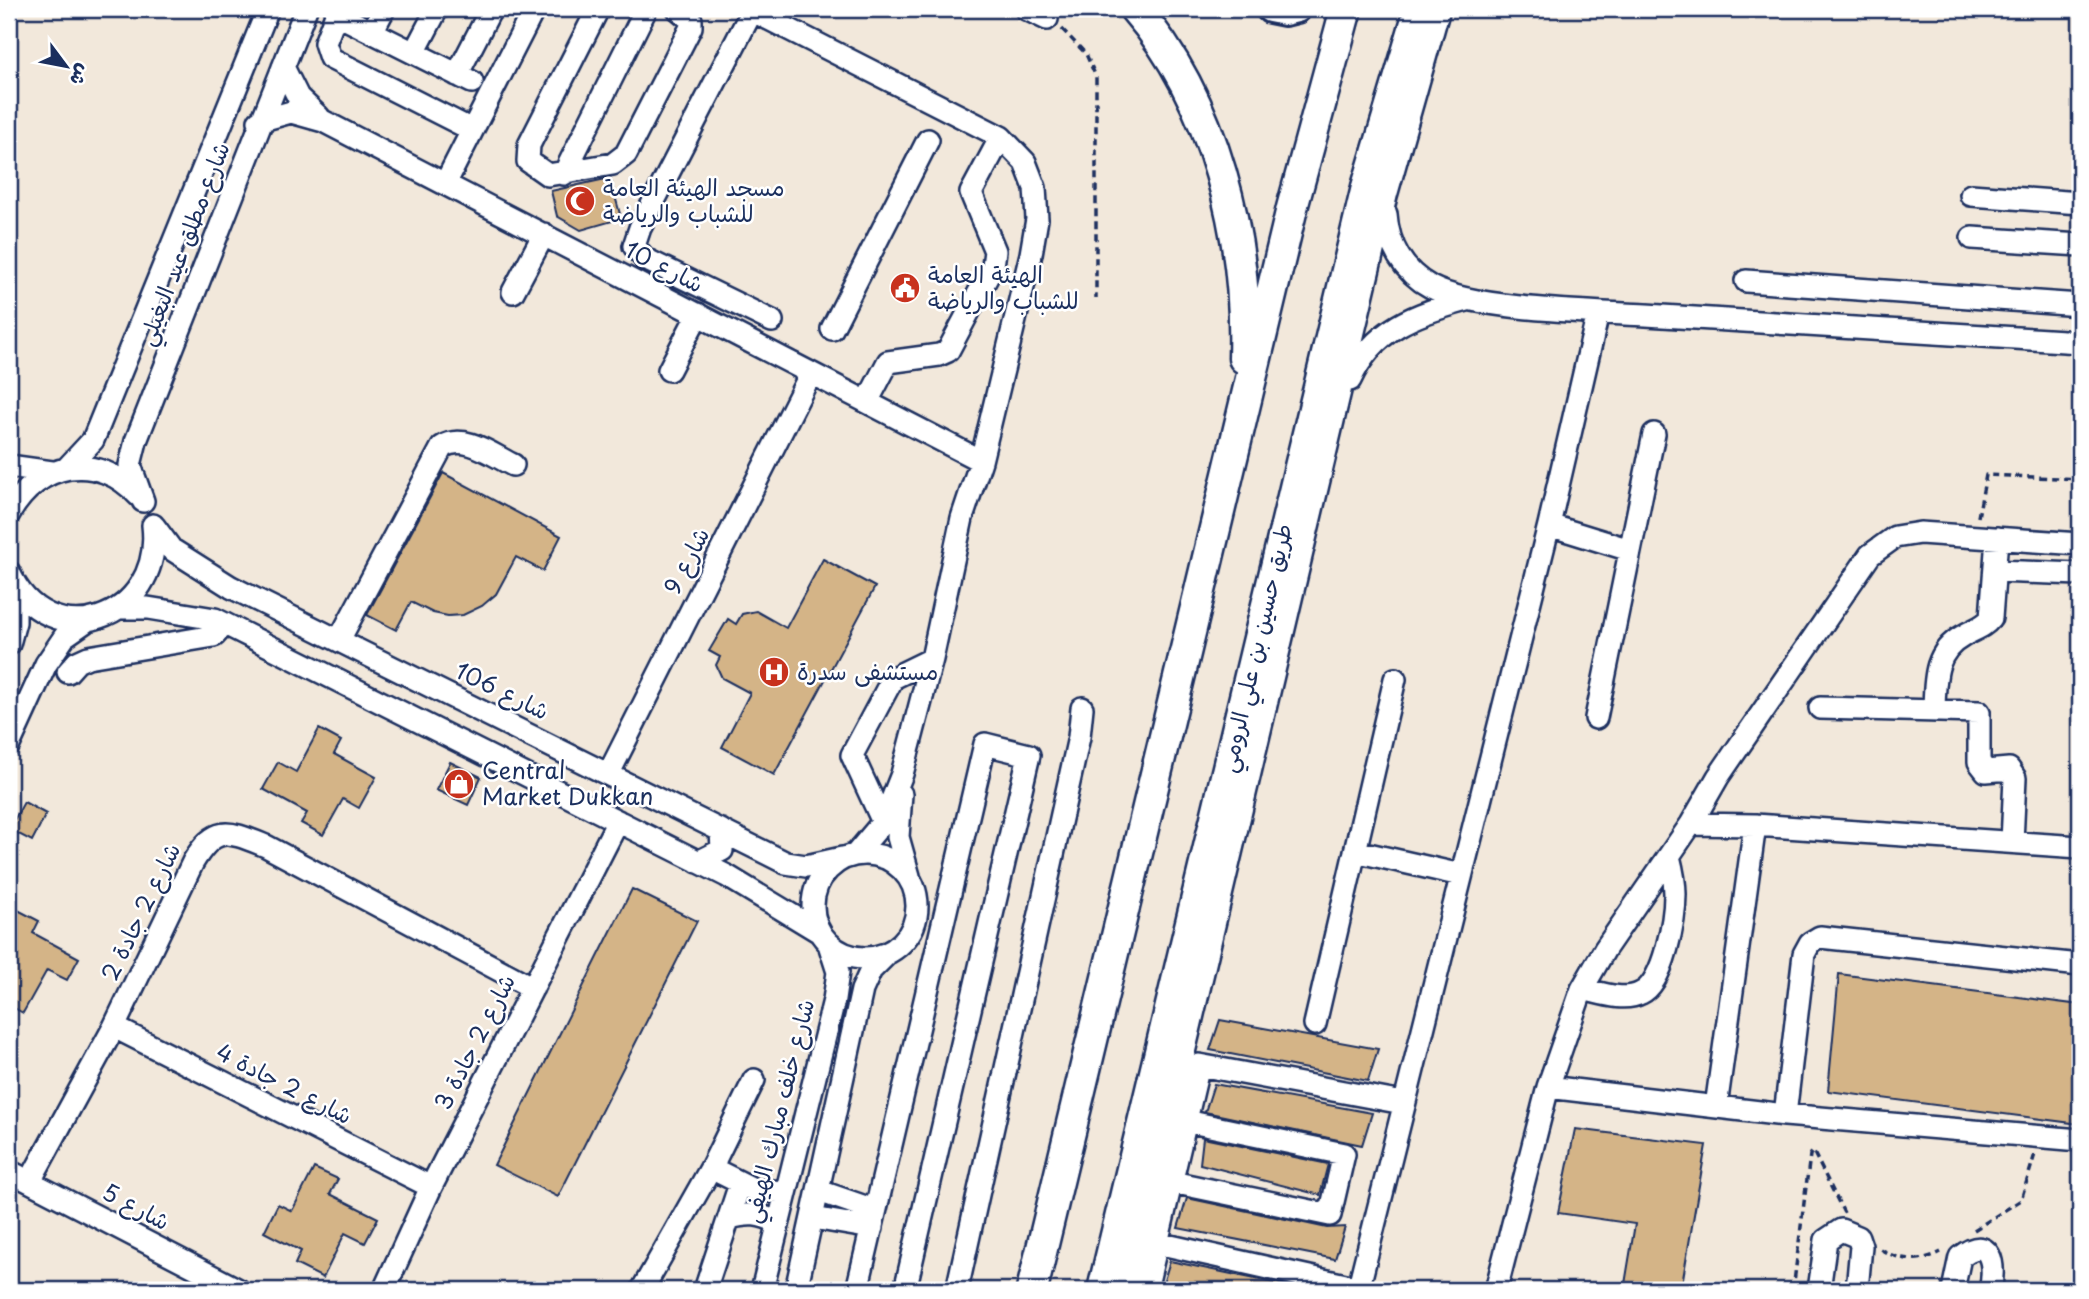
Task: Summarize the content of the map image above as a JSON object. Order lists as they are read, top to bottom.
{
  "streets": {
    "highway": ["طريق حسين بن علي الرومي"],
    "street": [
      "شارع مطلق عيد البغيلي",
      "شارع 10",
      "شارع 9",
      "شارع 106",
      "شارع 2 جادة 2",
      "شارع 2 جادة 3",
      "شارع 2 جادة 4",
      "شارع خلف مبارك الهيفي",
      "شارع 5"
    ]
  },
  "crossings": [
    ["شارع مطلق عيد البغيلي", "شارع 10"],
    ["شارع مطلق عيد البغيلي", "شارع 106"],
    ["شارع 10", "شارع 9"],
    ["شارع 9", "شارع 106"],
    ["شارع 106", "شارع خلف مبارك الهيفي"],
    ["شارع 2 جادة 2", "شارع 2 جادة 3"],
    ["شارع 2 جادة 2", "شارع 2 جادة 4"],
    ["شارع 2 جادة 2", "شارع 5"],
    ["شارع 2 جادة 3", "شارع 2 جادة 4"]
  ],
  "places": {
    "mosque": ["مسجد الهيئة العامة للشباب والرياضة"],
    "public building": ["الهيئة العامة للشباب والرياضة"],
    "hospital": ["مستشفى سدرة"],
    "shop": ["Central Market Dukkan"]
  },
  "north": "bottom right"
}
